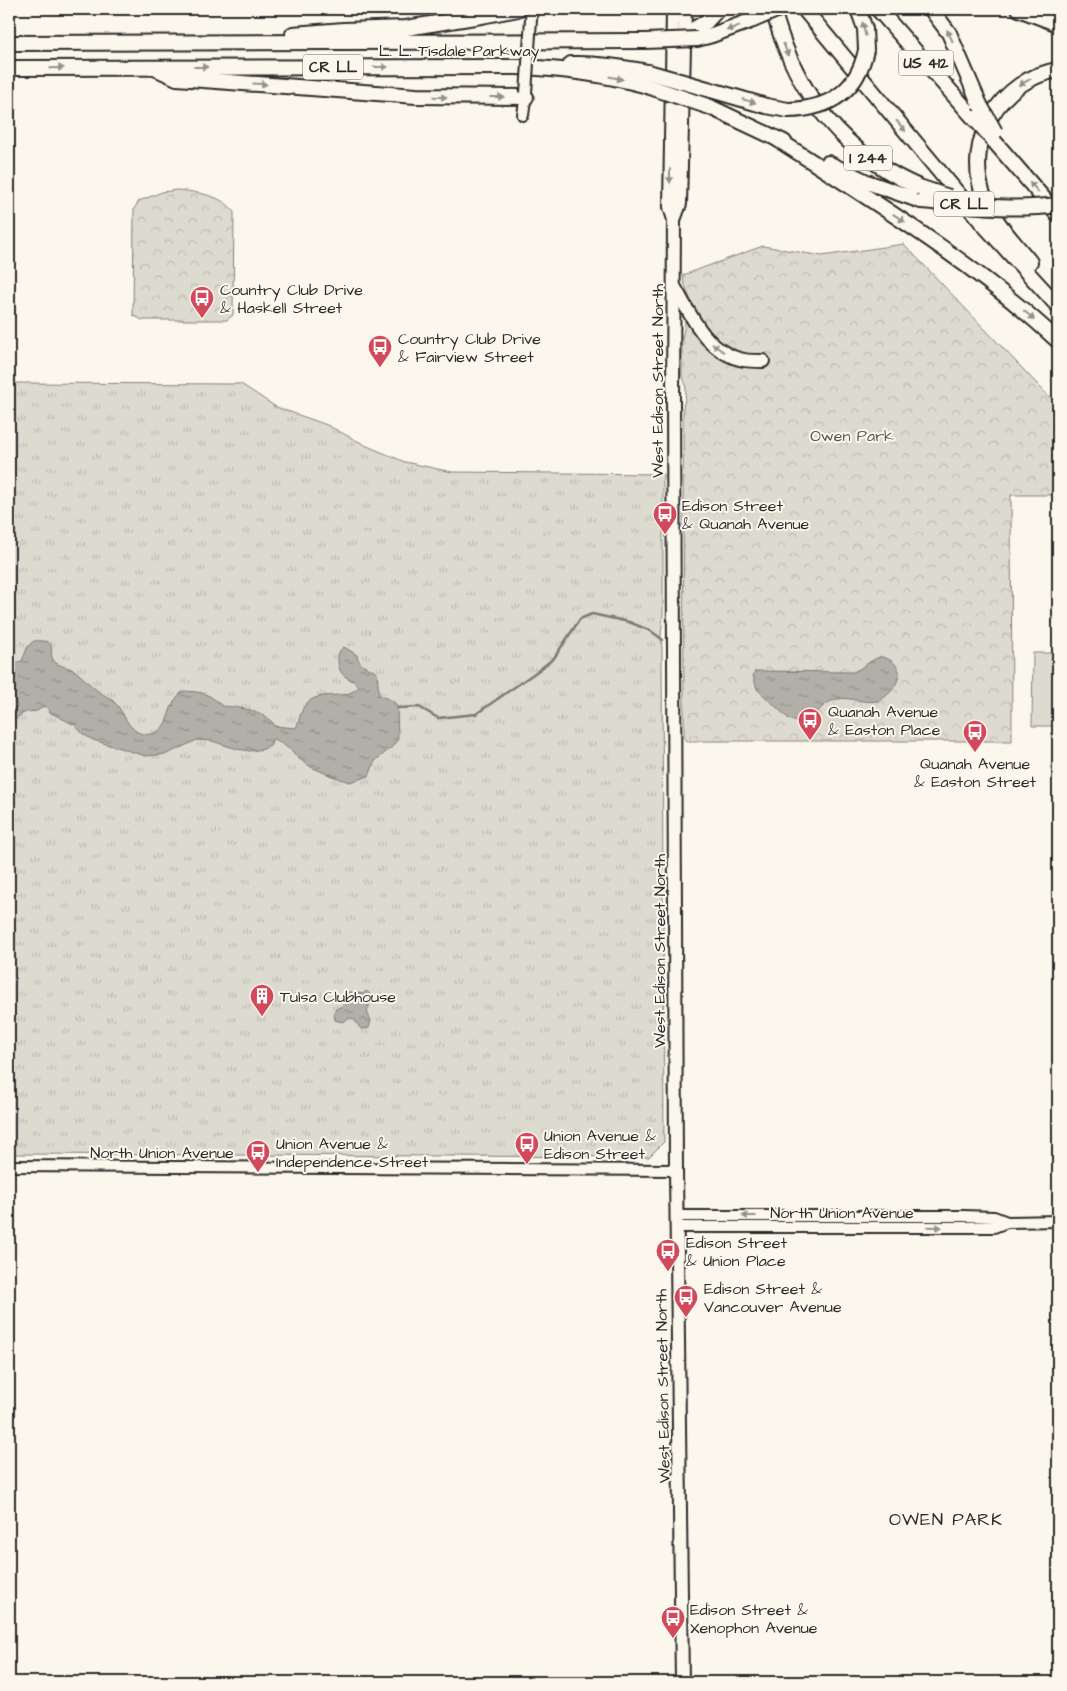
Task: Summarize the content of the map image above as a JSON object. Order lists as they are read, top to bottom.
{
  "streets": {
    "highway": [
      "L. L. Tisdale Parkway",
      "US 412",
      "CR LL",
      "I 244"
    ],
    "main road": ["West Edison Street North"],
    "street": ["North Union Avenue"]
  },
  "crossings": [
    ["L. L. Tisdale Parkway", "CR LL"],
    ["CR LL", "I 244"],
    ["West Edison Street North", "North Union Avenue"]
  ],
  "districts": ["OWEN PARK"],
  "parks": ["Owen Park"],
  "places": {
    "bus stop": [
      "Country Club Drive & Haskell Street",
      "Country Club Drive & Fairview Street",
      "Edison Street & Quanah Avenue",
      "Quanah Avenue & Easton Place",
      "Quanah Avenue & Easton Street",
      "Union Avenue & Edison Street",
      "Union Avenue & Independence Street",
      "Edison Street & Union Place",
      "Edison Street & Vancouver Avenue",
      "Edison Street & Xenophon Avenue"
    ],
    "building": ["Tulsa Clubhouse"]
  }
}
